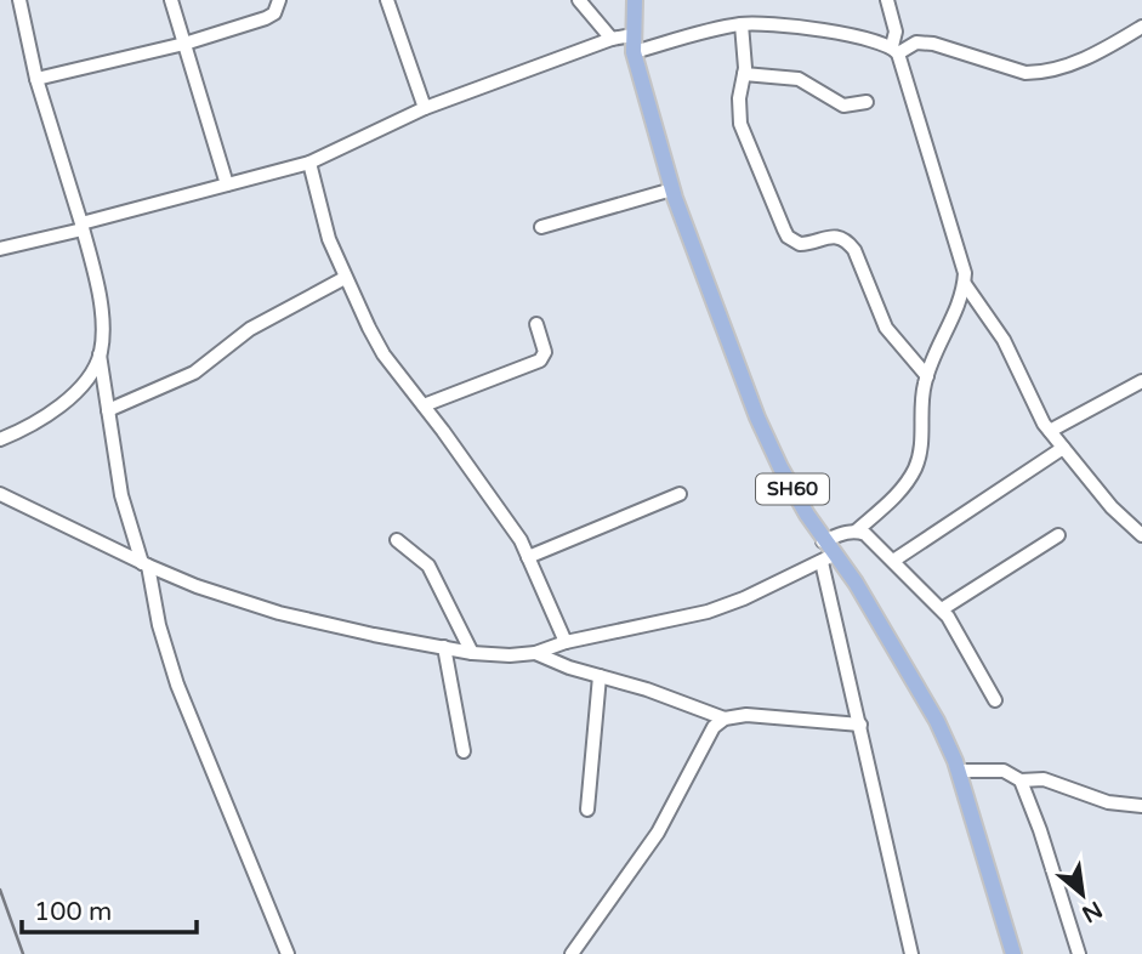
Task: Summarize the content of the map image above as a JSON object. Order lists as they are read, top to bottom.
{
  "streets": {
    "main road": ["SH60"]
  },
  "scale_bar": "100 m",
  "north": "bottom right"
}
